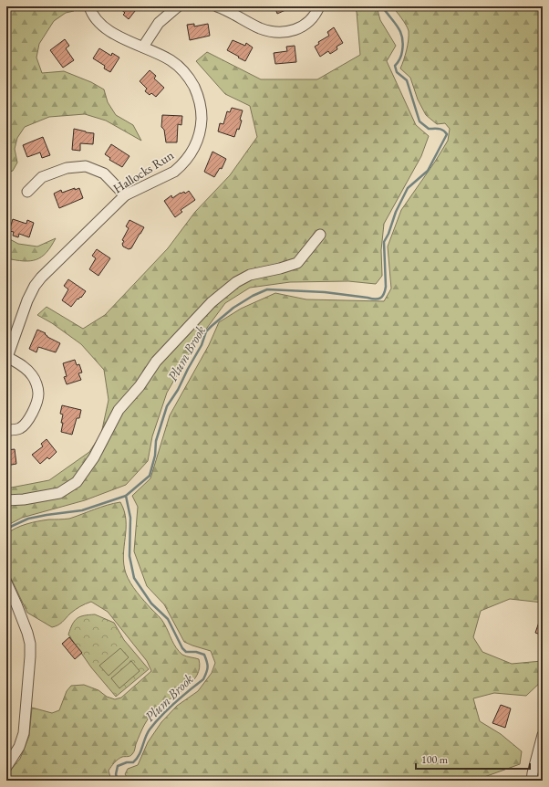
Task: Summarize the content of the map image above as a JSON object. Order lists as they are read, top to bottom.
{
  "streets": {
    "street": ["Hallocks Run"]
  },
  "water": ["Plum Brook"],
  "scale_bar": "100 m"
}
